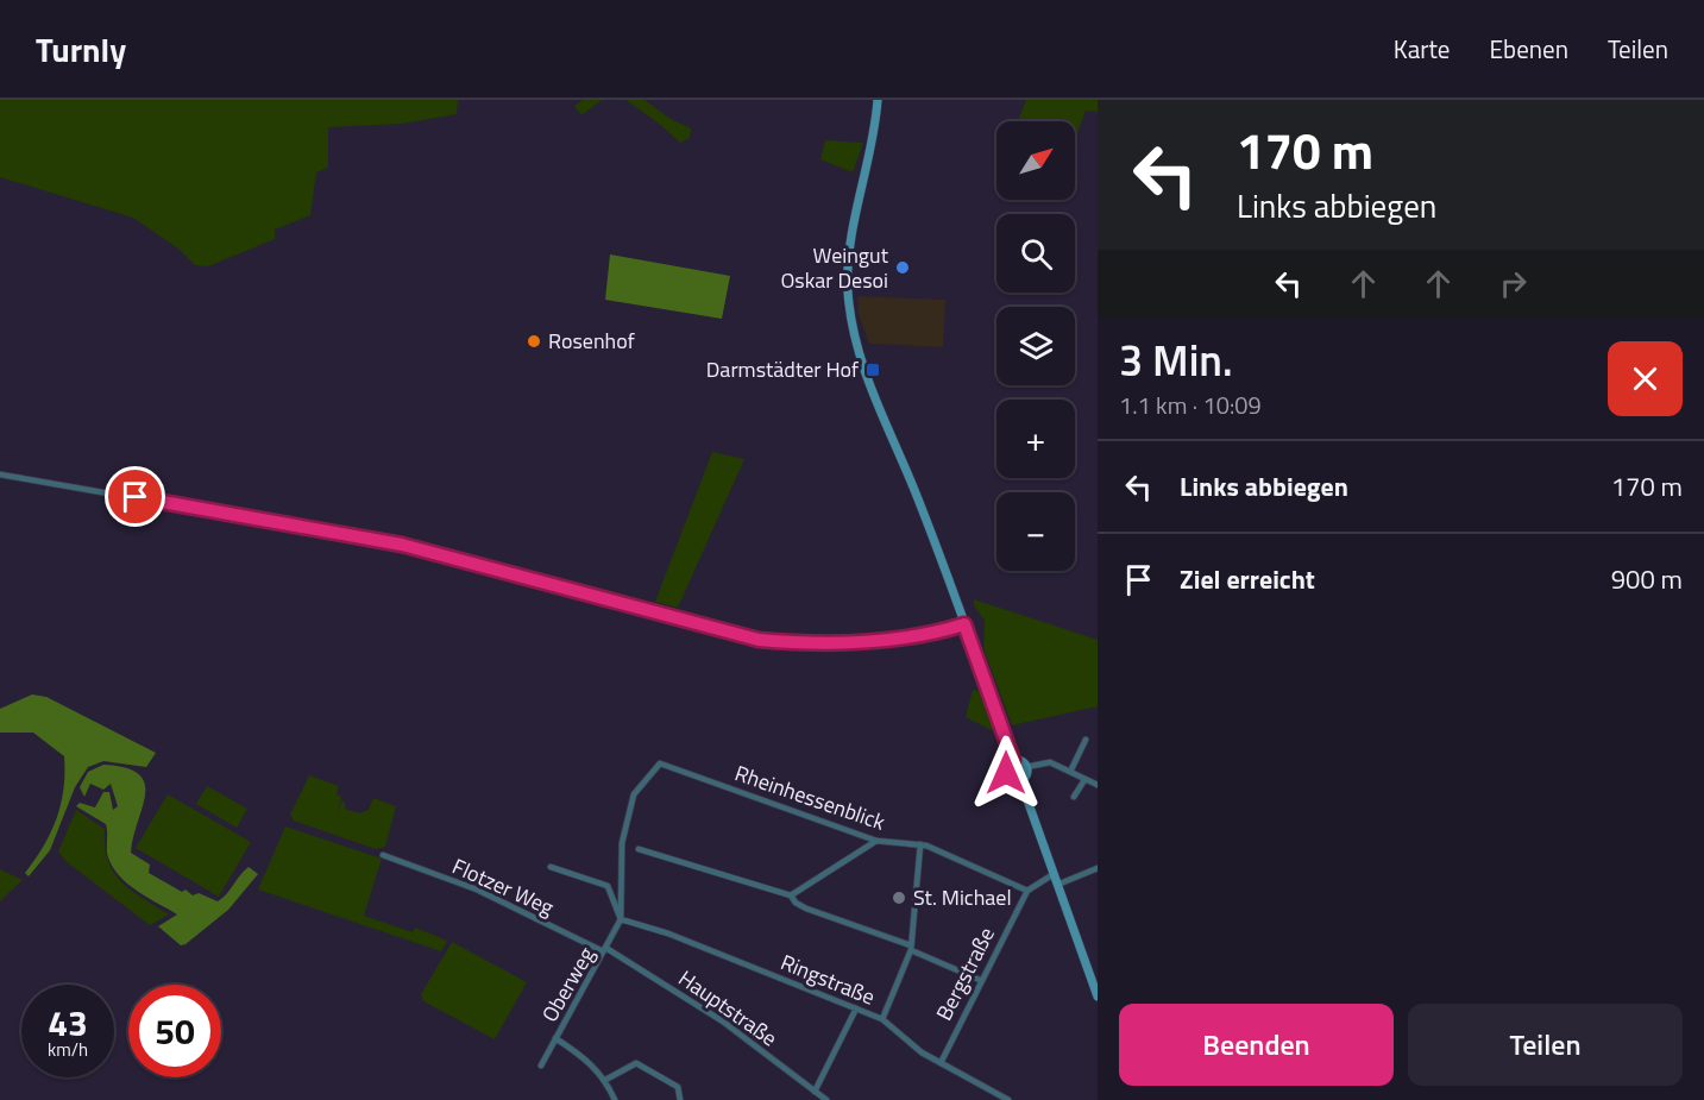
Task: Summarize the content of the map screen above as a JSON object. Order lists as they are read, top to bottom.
{
  "streets": {
    "street": [
      "Rheinhessenblick",
      "Flotzer Weg",
      "Bergstraße",
      "Ringstraße",
      "Oberweg",
      "Hauptstraße"
    ]
  },
  "crossings": [
    ["Rheinhessenblick", "Bergstraße"],
    ["Rheinhessenblick", "Oberweg"],
    ["Flotzer Weg", "Oberweg"],
    ["Flotzer Weg", "Hauptstraße"],
    ["Bergstraße", "Ringstraße"],
    ["Ringstraße", "Oberweg"],
    ["Oberweg", "Hauptstraße"]
  ],
  "places": {
    "other": ["Weingut Oskar Desoi", "Rosenhof", "St. Michael"],
    "transit": ["Darmstädter Hof"]
  },
  "north": "top right",
  "page": {
    "header": "Turnly",
    "nav": ["Karte", "Ebenen", "Teilen"],
    "turn": ["170 m", "Links abbiegen"],
    "map_buttons": ["+", "−"],
    "heading": ["3 Min.", "1.1 km · 10:09"],
    "list": [
      {
        "name": "Links abbiegen",
        "value": "170 m"
      },
      {
        "name": "Ziel erreicht",
        "value": "900 m"
      }
    ],
    "speed": "43 km/h",
    "limit": "50",
    "buttons": ["Beenden", "Teilen"]
  }
}
